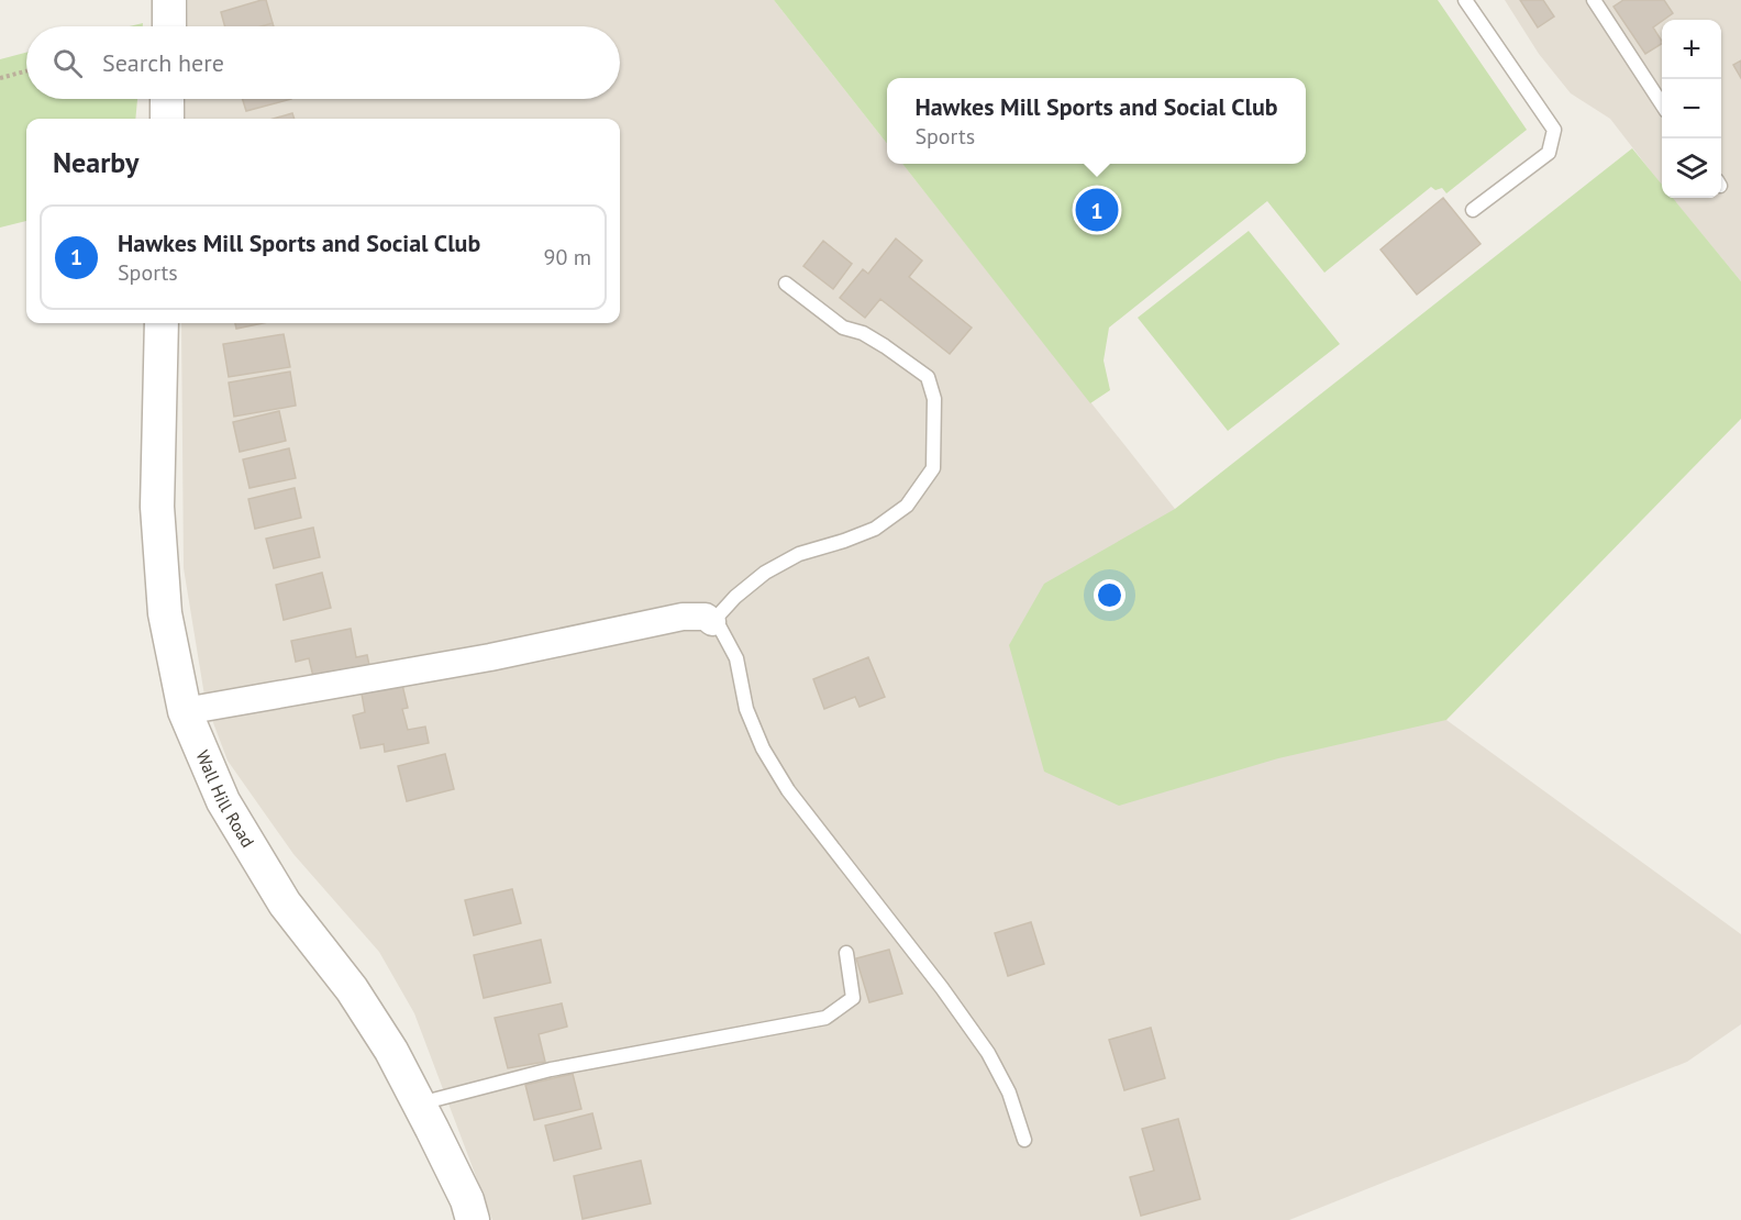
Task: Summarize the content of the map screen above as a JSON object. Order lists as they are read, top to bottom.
{
  "streets": {
    "street": ["Wall Hill Road"]
  },
  "page": {
    "map_buttons": ["+", "−"],
    "search": "Search here",
    "popup": ["Hawkes Mill Sports and Social Club", "Sports"],
    "heading": "Nearby",
    "pins": "1",
    "list": [
      {
        "mark": "1",
        "name": "Hawkes Mill Sports and Social Club",
        "note": "Sports",
        "value": "90 m"
      }
    ]
  }
}
